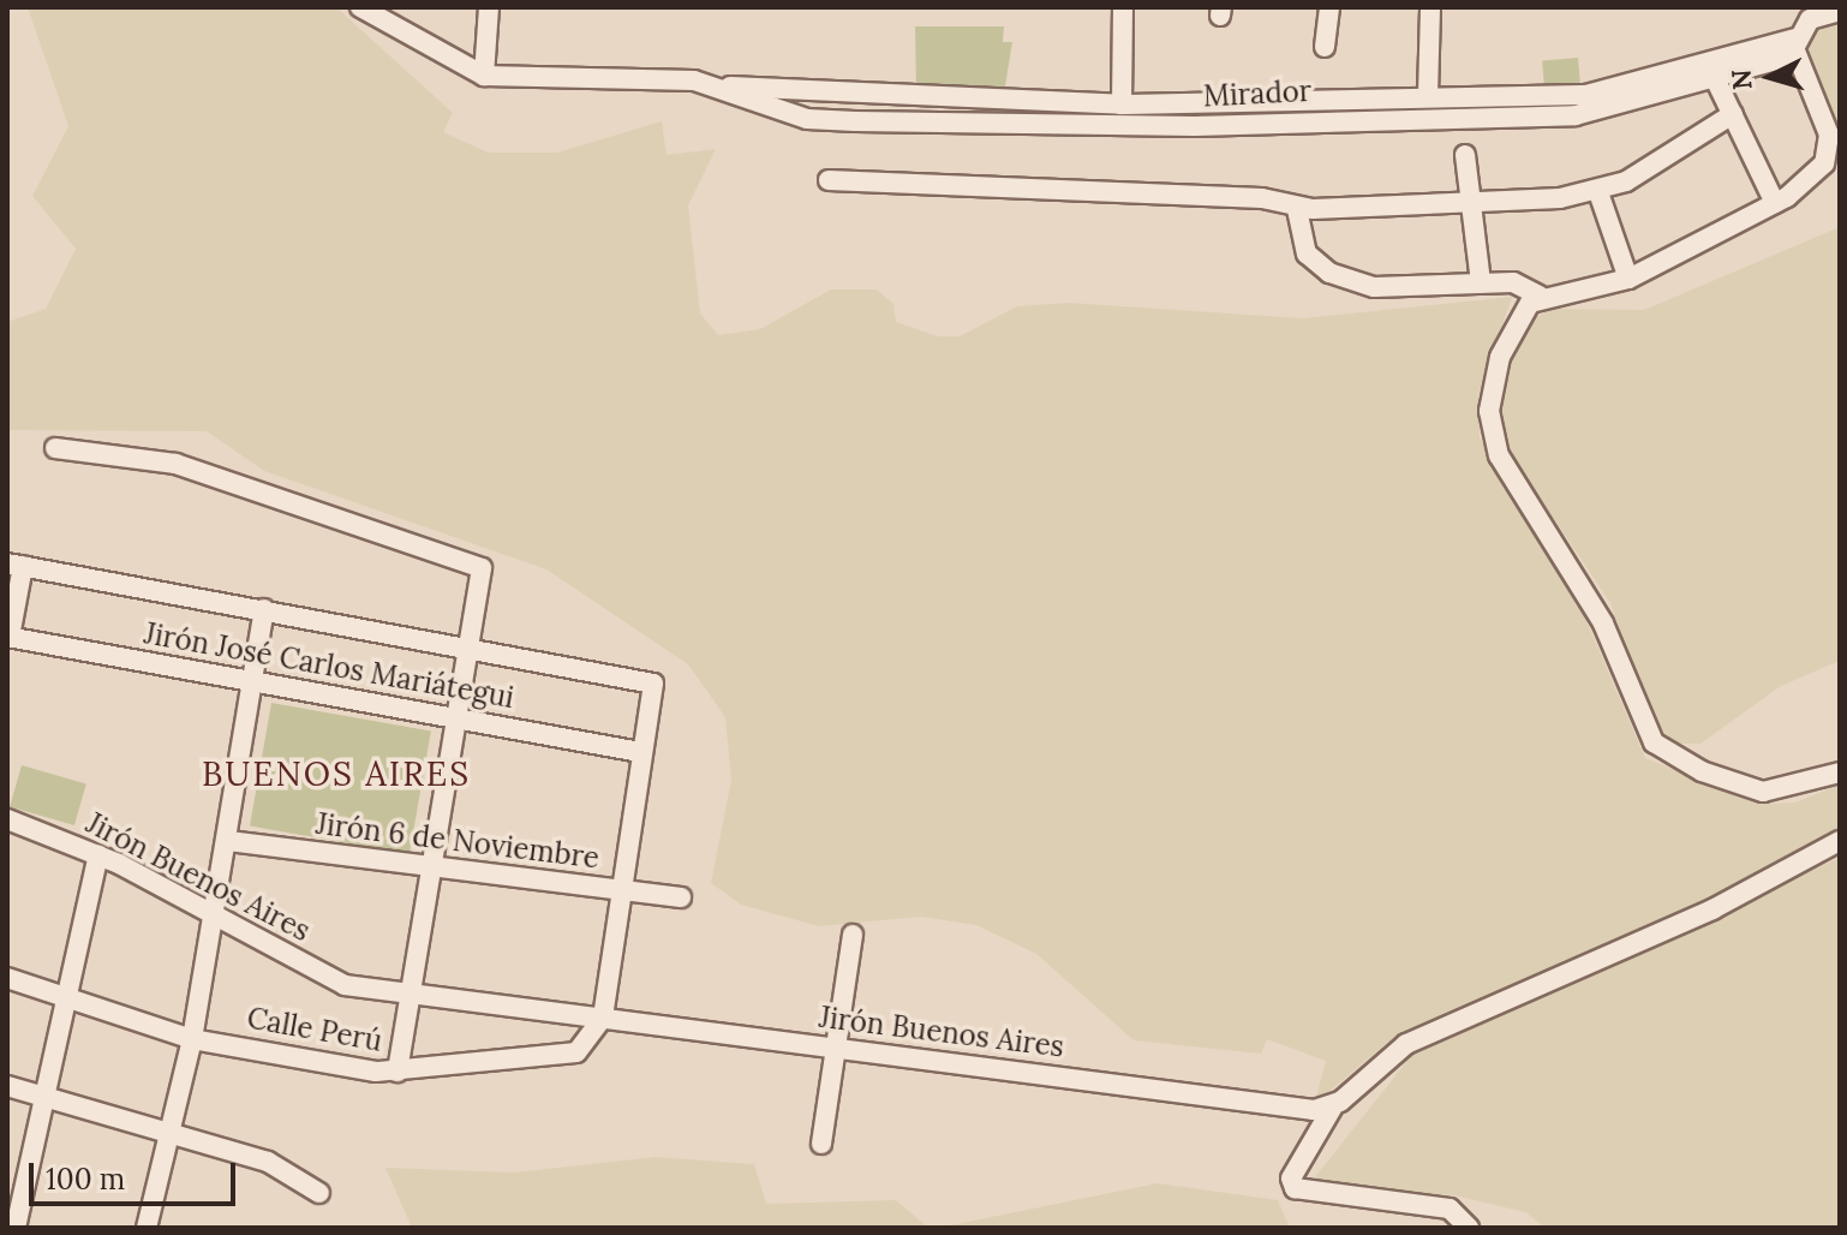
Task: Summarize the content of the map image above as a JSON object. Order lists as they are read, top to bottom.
{
  "streets": {
    "street": [
      "Mirador",
      "Jirón José Carlos Mariátegui",
      "Jirón 6 de Noviembre",
      "Jirón Buenos Aires",
      "Calle Perú"
    ]
  },
  "crossings": [
    ["Jirón Buenos Aires", "Calle Perú"]
  ],
  "districts": ["BUENOS AIRES"],
  "scale_bar": "100 m",
  "north": "left"
}
